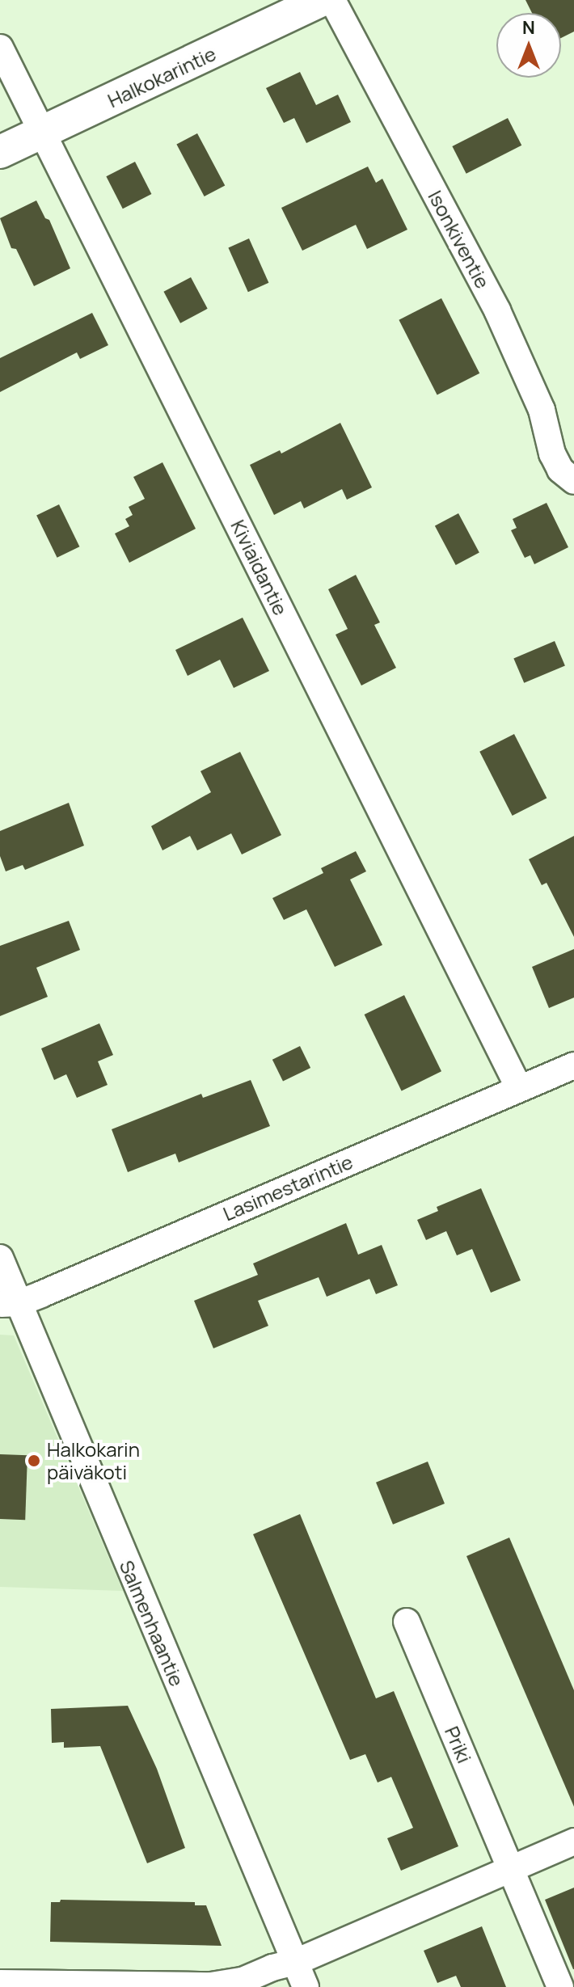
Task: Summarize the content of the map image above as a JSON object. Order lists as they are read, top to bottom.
{
  "streets": {
    "street": [
      "Halkokarintie",
      "Isonkiventie",
      "Kiviaidantie",
      "Lasimestarintie",
      "Salmenhaantie",
      "Priki"
    ]
  },
  "crossings": [
    ["Halkokarintie", "Kiviaidantie"],
    ["Kiviaidantie", "Lasimestarintie"],
    ["Lasimestarintie", "Salmenhaantie"]
  ],
  "places": ["Halkokarin päiväkoti"],
  "north": "top"
}
